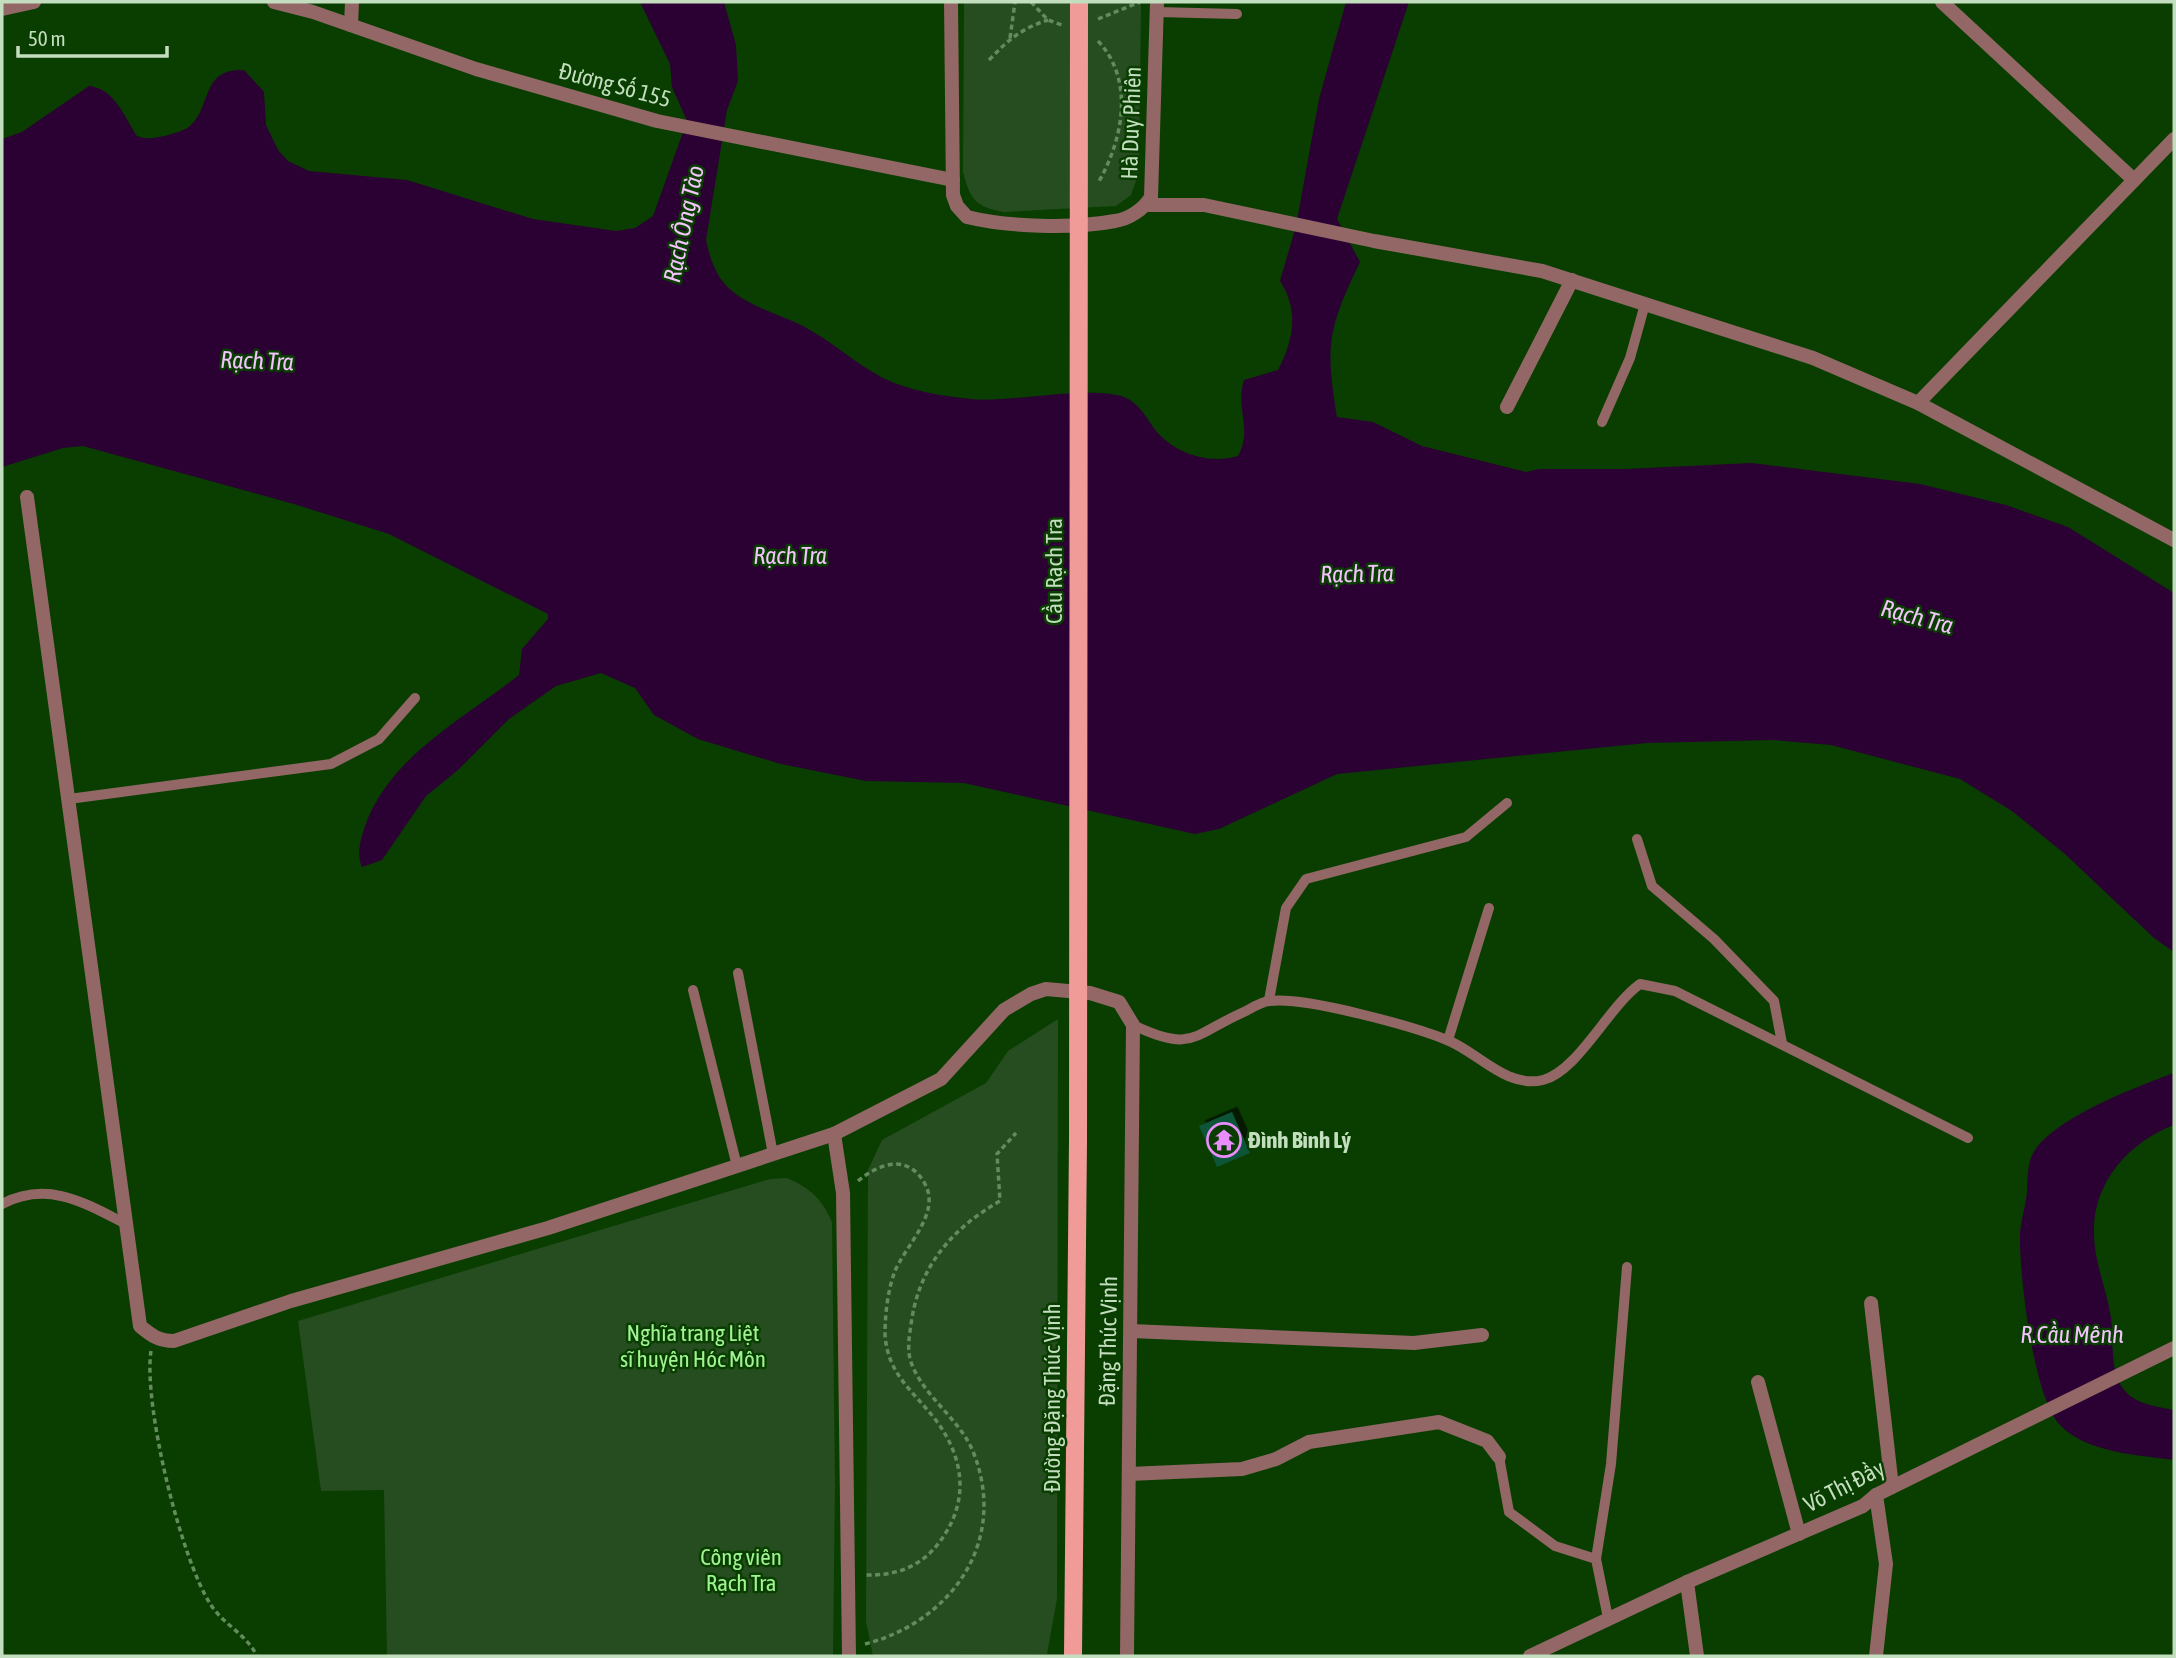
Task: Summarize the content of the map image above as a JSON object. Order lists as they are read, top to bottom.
{
  "streets": {
    "main road": ["Cầu Rạch Tra", "Đường Đặng Thúc Vịnh"],
    "street": [
      "Đương Số 155",
      "Hà Duy Phiên",
      "Đặng Thúc Vịnh",
      "Võ Thị Đầy"
    ]
  },
  "crossings": [
    ["Đương Số 155", "Hà Duy Phiên"],
    ["Cầu Rạch Tra", "Đường Đặng Thúc Vịnh"]
  ],
  "water": ["Rạch Ông Tào", "Rạch Tra", "R.Cầu Mênh"],
  "parks": ["Nghĩa trang Liệt sĩ huyện Hóc Môn", "Công viên Rạch Tra"],
  "places": {
    "temple": ["Đình Bình Lý"]
  },
  "scale_bar": "50 m"
}
